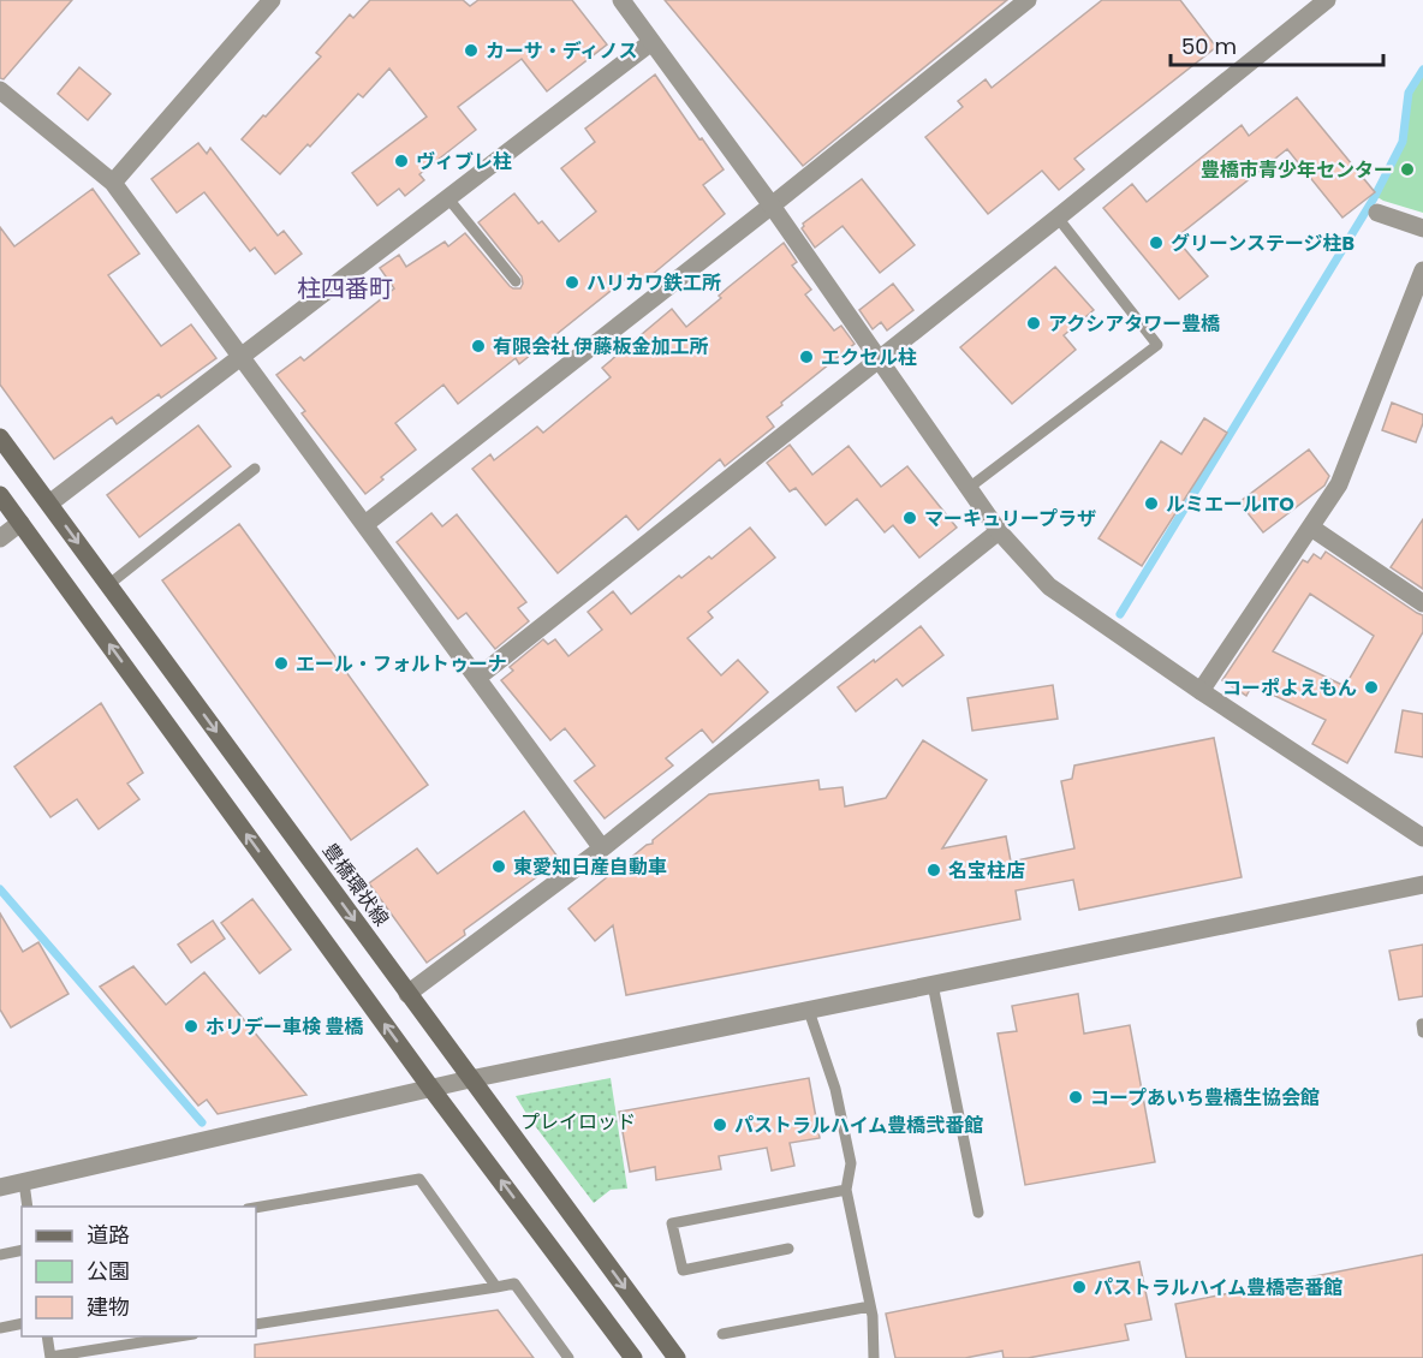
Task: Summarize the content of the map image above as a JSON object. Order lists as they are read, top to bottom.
{
  "streets": {
    "main road": ["豊橋環状線"]
  },
  "districts": ["柱四番町"],
  "parks": ["プレイロッド"],
  "places": [
    "カーサ・ディノス",
    "ヴィブレ柱",
    "豊橋市青少年センター",
    "グリーンステージ柱B",
    "ハリカワ鉄工所",
    "アクシアタワー豊橋",
    "有限会社 伊藤板金加工所",
    "エクセル柱",
    "ルミエールITO",
    "マーキュリープラザ",
    "エール・フォルトゥーナ",
    "コーポよえもん",
    "東愛知日産自動車",
    "名宝柱店",
    "ホリデー車検 豊橋",
    "コープあいち豊橋生協会館",
    "パストラルハイム豊橋弐番館",
    "パストラルハイム豊橋壱番館"
  ],
  "legend": ["道路", "公園", "建物"],
  "scale_bar": "50 m"
}
